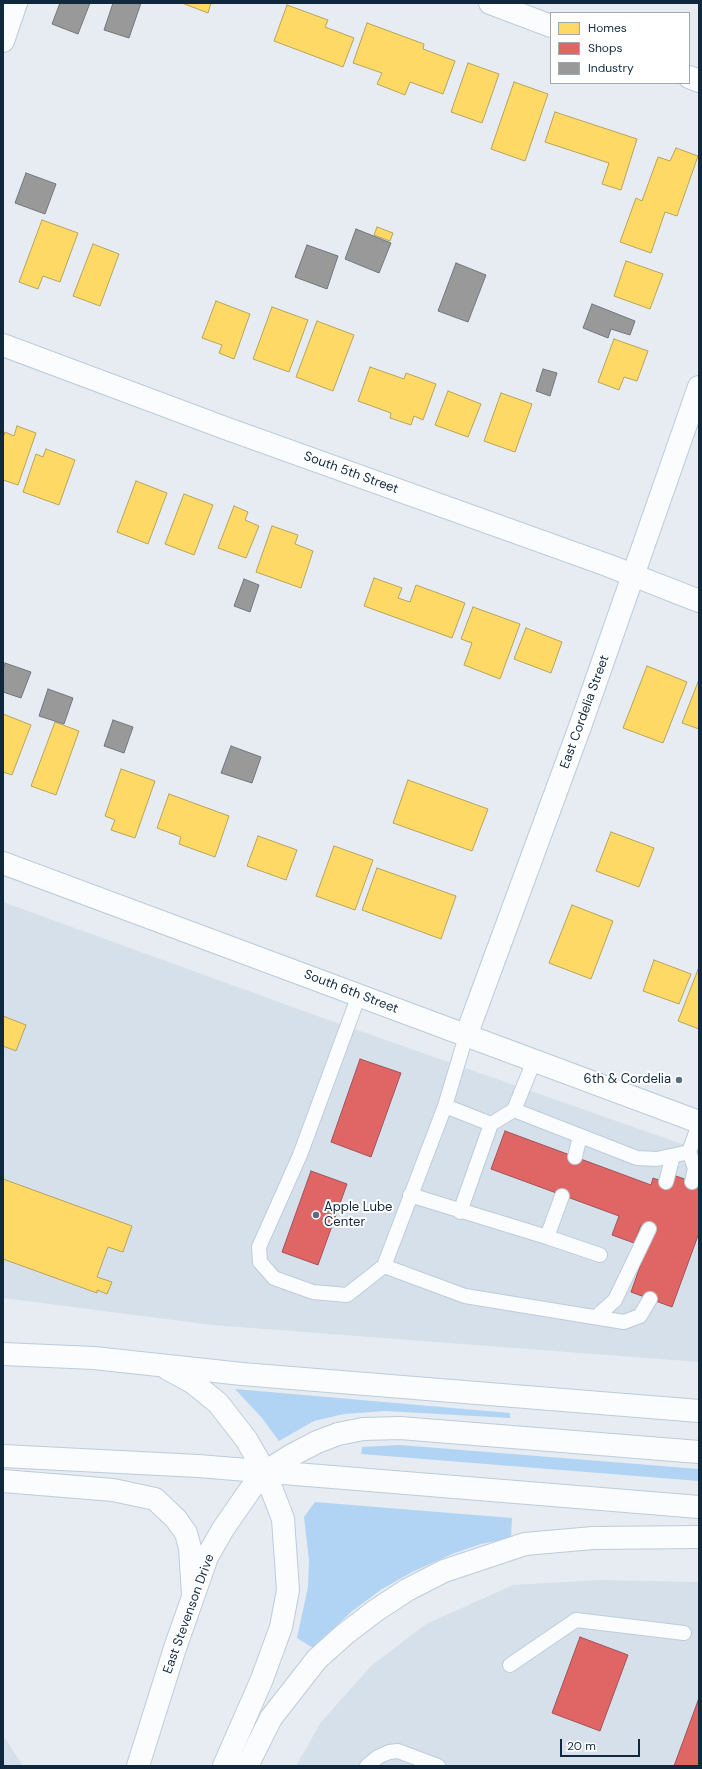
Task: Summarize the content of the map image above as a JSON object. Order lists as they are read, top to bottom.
{
  "streets": {
    "main road": [
      "South 5th Street",
      "East Cordelia Street",
      "South 6th Street",
      "East Stevenson Drive"
    ]
  },
  "crossings": [
    ["South 5th Street", "East Cordelia Street"],
    ["East Cordelia Street", "South 6th Street"]
  ],
  "places": ["6th & Cordelia", "Apple Lube Center"],
  "legend": ["Homes", "Shops", "Industry"],
  "scale_bar": "20 m"
}
